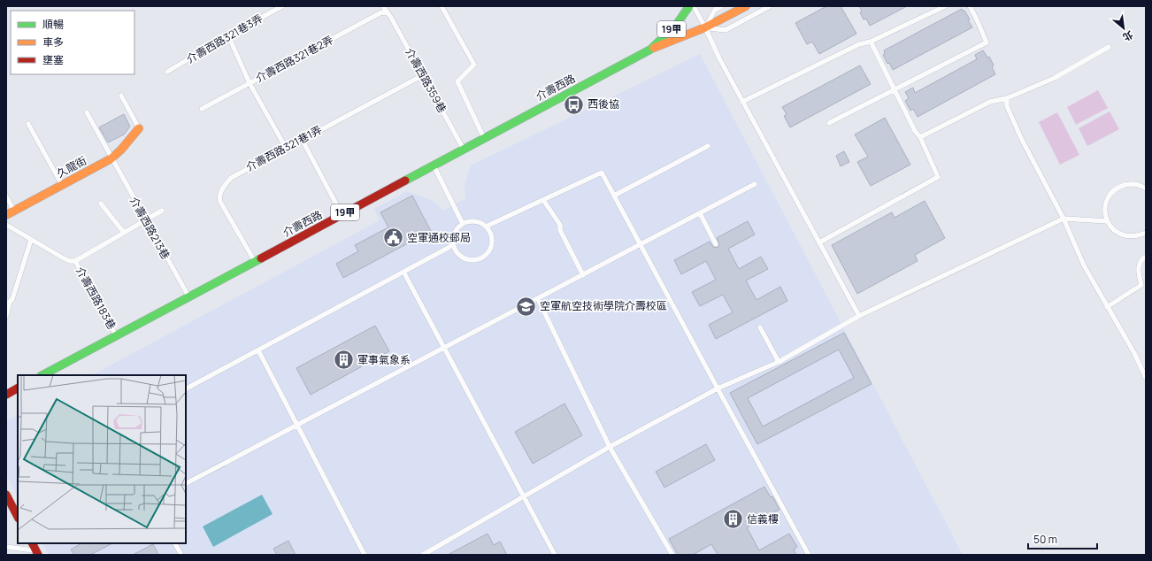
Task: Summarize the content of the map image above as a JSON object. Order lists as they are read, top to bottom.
{
  "streets": {
    "main road": ["19甲", "介壽西路", "久龍街"],
    "lane": [
      "介壽西路321巷3弄",
      "介壽西路321巷2弄",
      "介壽西路359巷",
      "介壽西路321巷1弄",
      "介壽西路213巷",
      "介壽西路183巷"
    ]
  },
  "crossings": [
    ["介壽西路321巷2弄", "介壽西路359巷"],
    ["介壽西路359巷", "介壽西路"],
    ["介壽西路359巷", "介壽西路321巷1弄"],
    ["介壽西路", "介壽西路321巷1弄"],
    ["介壽西路", "介壽西路213巷"],
    ["介壽西路", "介壽西路183巷"],
    ["久龍街", "介壽西路213巷"]
  ],
  "places": {
    "bus stop": ["西後協"],
    "public building": ["空軍通校郵局"],
    "school or university": ["空軍航空技術學院介壽校區"],
    "building": ["軍事氣象系", "信義樓"]
  },
  "legend": ["順暢", "車多", "壅塞"],
  "scale_bar": "50 m",
  "north": "bottom right"
}
